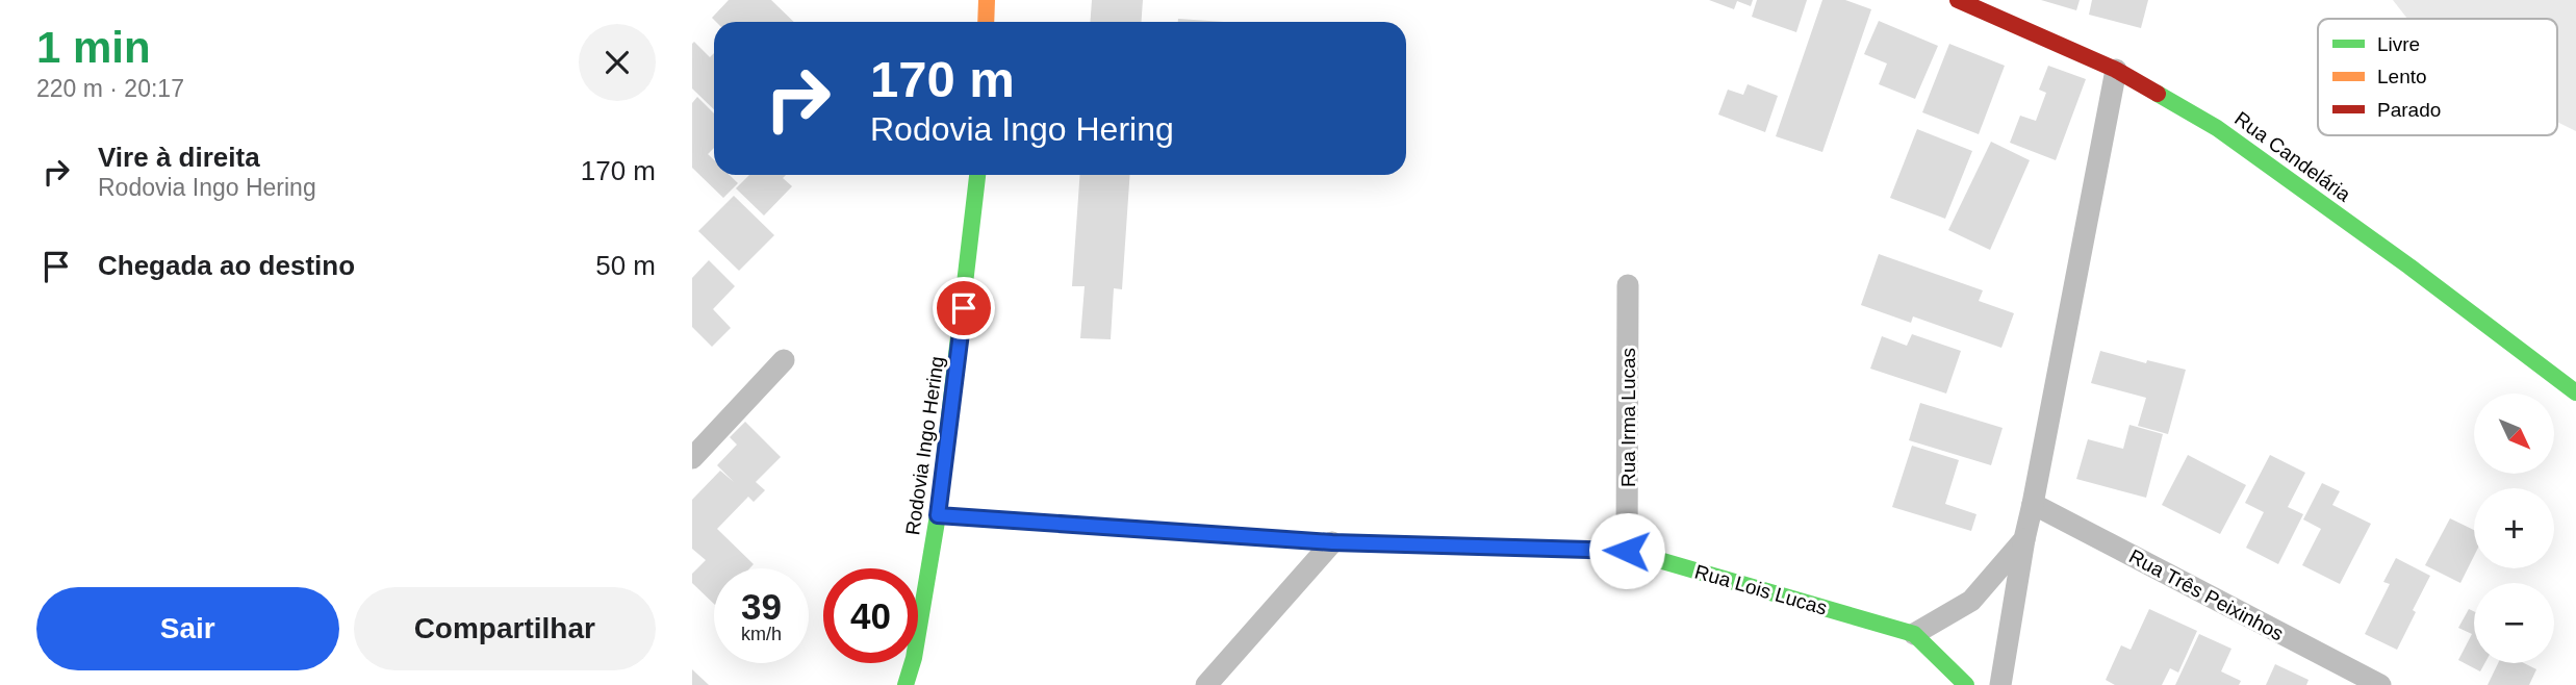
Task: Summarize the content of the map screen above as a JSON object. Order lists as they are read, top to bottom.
{
  "streets": {
    "main road": ["Rua Candelária", "Rodovia Ingo Hering", "Rua Lois Lucas"],
    "street": ["Rua Irma Lucas", "Rua Três Peixinhos"]
  },
  "crossings": [
    ["Rua Irma Lucas", "Rua Lois Lucas"],
    ["Rodovia Ingo Hering", "Rua Lois Lucas"]
  ],
  "legend": ["Livre", "Lento", "Parado"],
  "north": "bottom right",
  "page": {
    "heading": ["1 min", "220 m · 20:17"],
    "turn": ["170 m", "Rodovia Ingo Hering"],
    "list": [
      {
        "name": "Vire à direita",
        "note": "Rodovia Ingo Hering",
        "value": "170 m"
      },
      {
        "name": "Chegada ao destino",
        "value": "50 m"
      }
    ],
    "map_buttons": ["+", "−"],
    "speed": "39 km/h",
    "limit": "40",
    "buttons": ["Sair", "Compartilhar"]
  }
}
